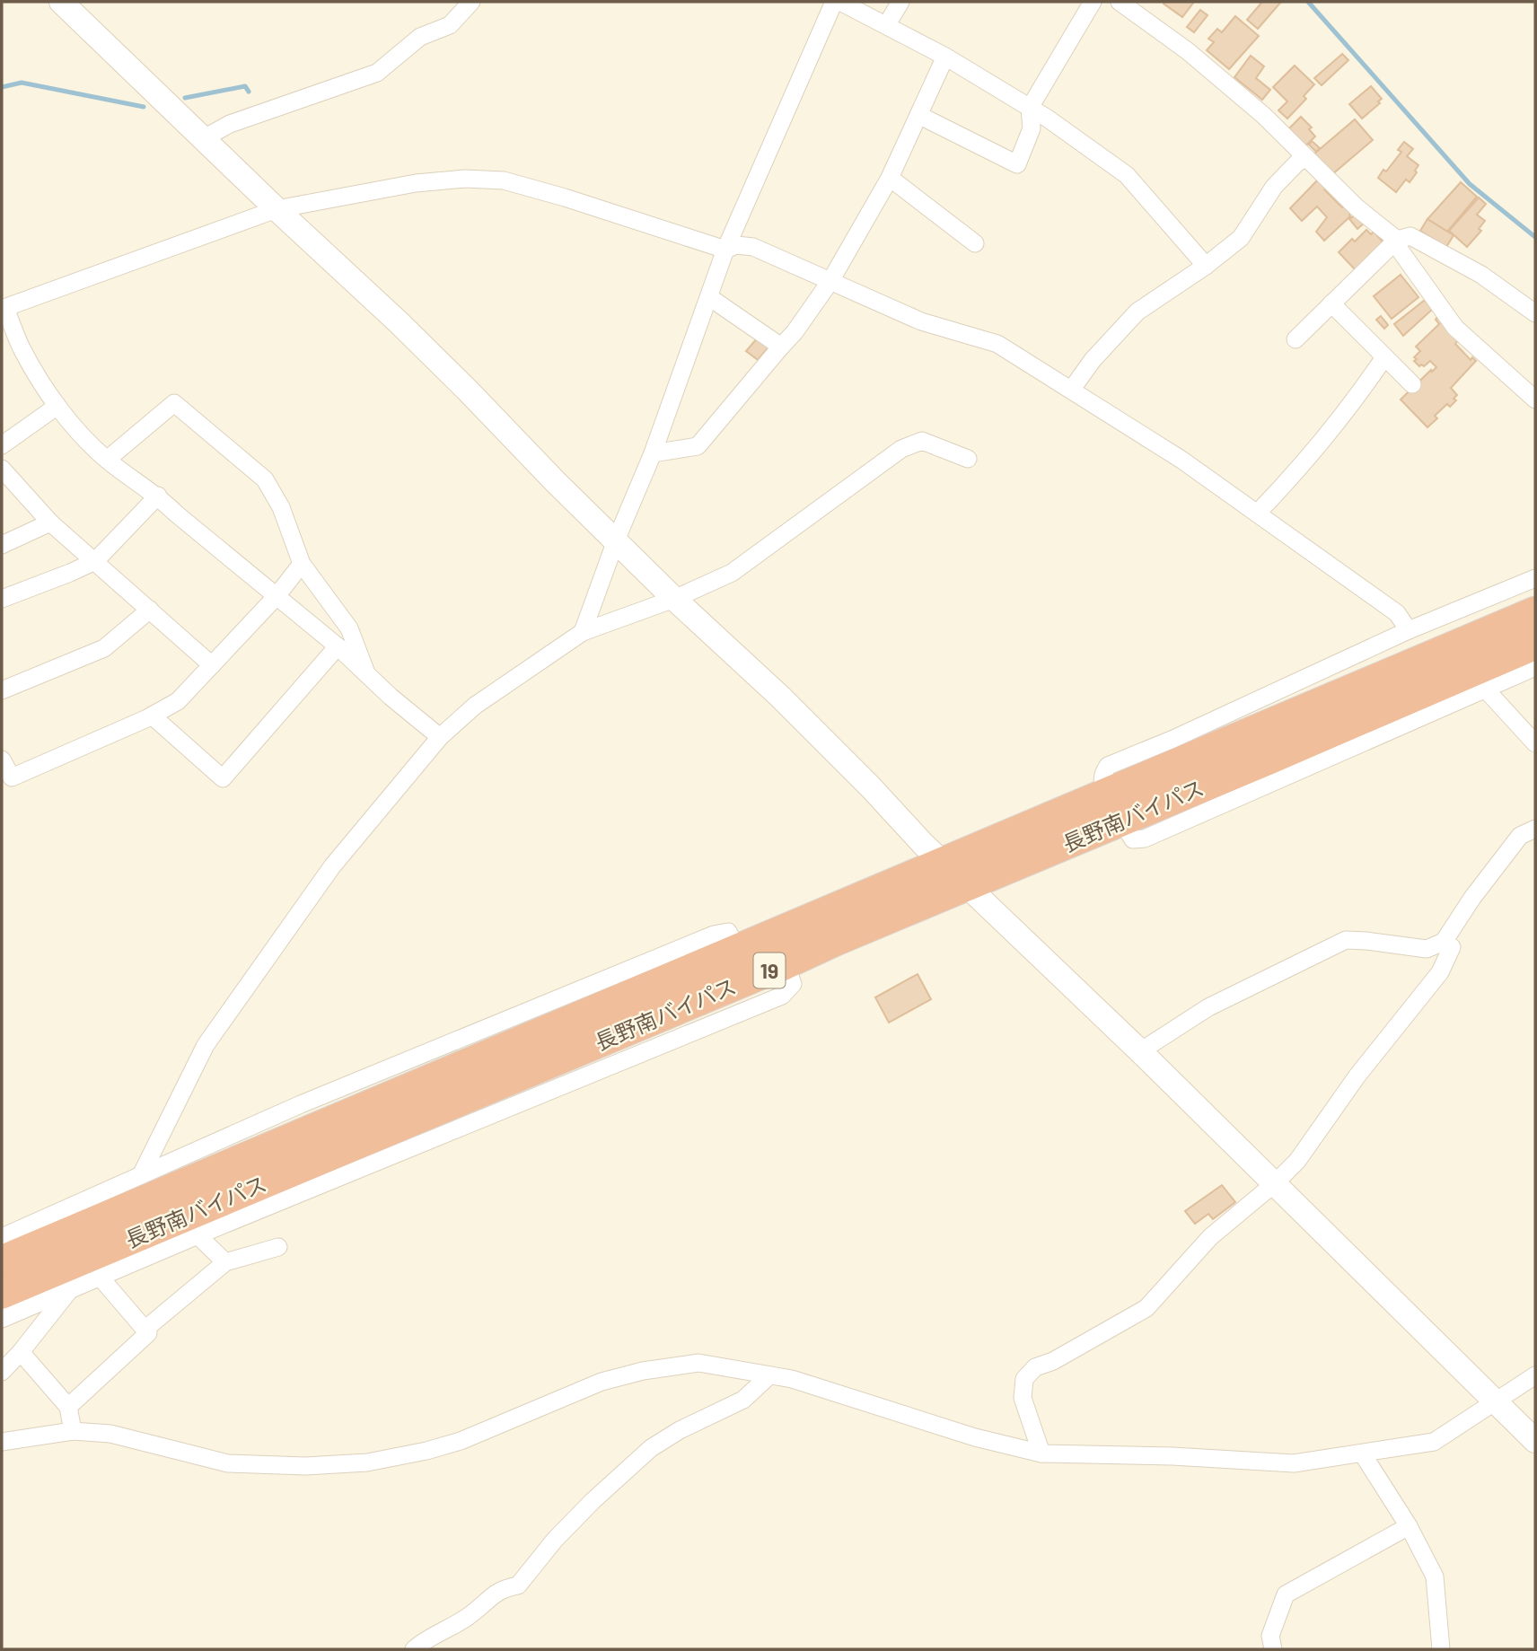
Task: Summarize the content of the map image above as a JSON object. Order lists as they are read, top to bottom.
{
  "streets": {
    "highway": ["長野南バイパス", "19"]
  }
}
